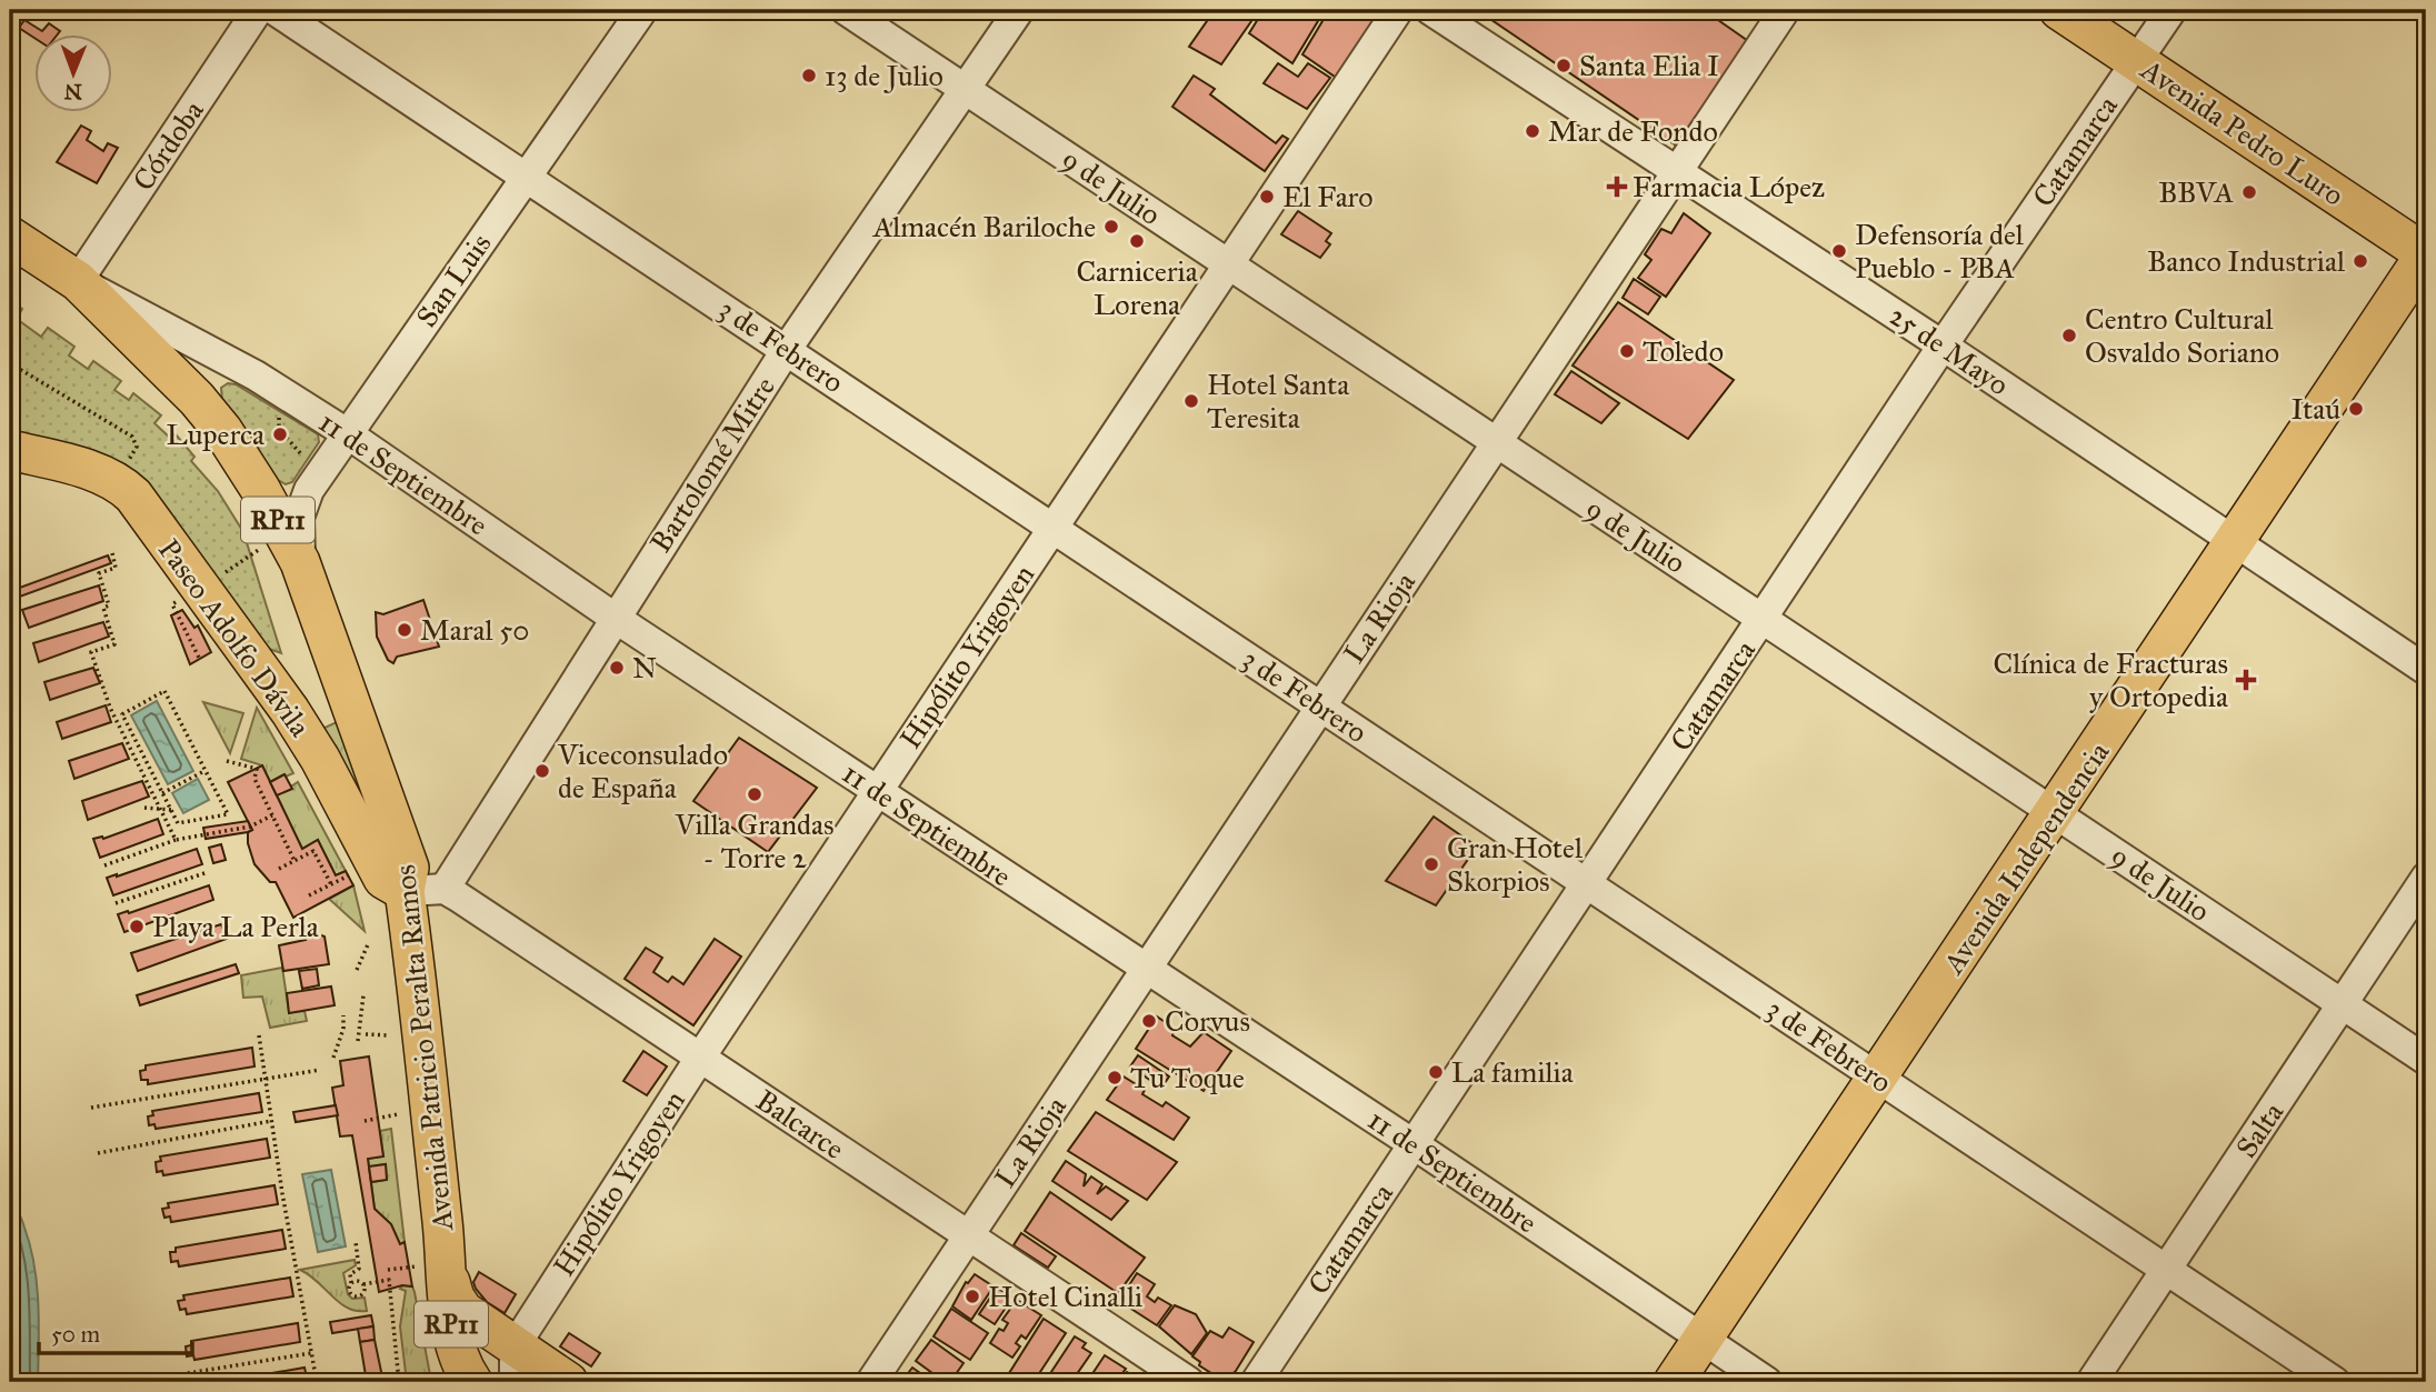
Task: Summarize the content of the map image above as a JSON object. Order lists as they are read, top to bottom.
{
  "streets": {
    "main road": [
      "Avenida Pedro Luro",
      "RP11",
      "Paseo Adolfo Dávila",
      "Avenida Independencia",
      "Avenida Patricio Peralta Ramos"
    ],
    "street": [
      "Córdoba",
      "Catamarca",
      "9 de Julio",
      "San Luis",
      "3 de Febrero",
      "25 de Mayo",
      "Bartolomé Mitre",
      "11 de Septiembre",
      "La Rioja",
      "Hipólito Yrigoyen",
      "Balcarce",
      "Salta"
    ]
  },
  "crossings": [
    ["Avenida Pedro Luro", "Catamarca"],
    ["Avenida Pedro Luro", "Avenida Independencia"],
    ["Córdoba", "11 de Septiembre"],
    ["Córdoba", "Avenida Patricio Peralta Ramos"],
    ["Catamarca", "9 de Julio"],
    ["Catamarca", "3 de Febrero"],
    ["Catamarca", "25 de Mayo"],
    ["Catamarca", "11 de Septiembre"],
    ["9 de Julio", "Bartolomé Mitre"],
    ["9 de Julio", "La Rioja"],
    ["9 de Julio", "Hipólito Yrigoyen"],
    ["9 de Julio", "Avenida Independencia"],
    ["9 de Julio", "Salta"],
    ["San Luis", "3 de Febrero"],
    ["San Luis", "11 de Septiembre"],
    ["San Luis", "Avenida Patricio Peralta Ramos"],
    ["3 de Febrero", "Bartolomé Mitre"],
    ["3 de Febrero", "La Rioja"],
    ["3 de Febrero", "Hipólito Yrigoyen"],
    ["3 de Febrero", "Avenida Independencia"],
    ["3 de Febrero", "Salta"],
    ["25 de Mayo", "La Rioja"],
    ["25 de Mayo", "Avenida Independencia"],
    ["Bartolomé Mitre", "11 de Septiembre"],
    ["Bartolomé Mitre", "Balcarce"],
    ["11 de Septiembre", "La Rioja"],
    ["11 de Septiembre", "Hipólito Yrigoyen"],
    ["11 de Septiembre", "Avenida Independencia"],
    ["11 de Septiembre", "Avenida Patricio Peralta Ramos"],
    ["RP11", "Hipólito Yrigoyen"],
    ["RP11", "Avenida Patricio Peralta Ramos"],
    ["La Rioja", "Balcarce"],
    ["Paseo Adolfo Dávila", "Avenida Patricio Peralta Ramos"],
    ["Hipólito Yrigoyen", "Balcarce"]
  ],
  "places": {
    "other": [
      "Santa Elia I",
      "13 de Julio",
      "Mar de Fondo",
      "BBVA",
      "El Faro",
      "Almacén Bariloche",
      "Carniceria Lorena",
      "Defensoría del Pueblo - PBA",
      "Banco Industrial",
      "Centro Cultural Osvaldo Soriano",
      "Toledo",
      "Hotel Santa Teresita",
      "Itaú",
      "Luperca",
      "Maral 50",
      "N",
      "Viceconsulado de España",
      "Villa Grandas - Torre 2",
      "Gran Hotel Skorpios",
      "Playa La Perla",
      "Corvus",
      "La familia",
      "Tu Toque",
      "Hotel Cinalli"
    ],
    "health": ["Farmacia López", "Clínica de Fracturas y Ortopedia"]
  },
  "scale_bar": "50 m",
  "north": "bottom"
}
